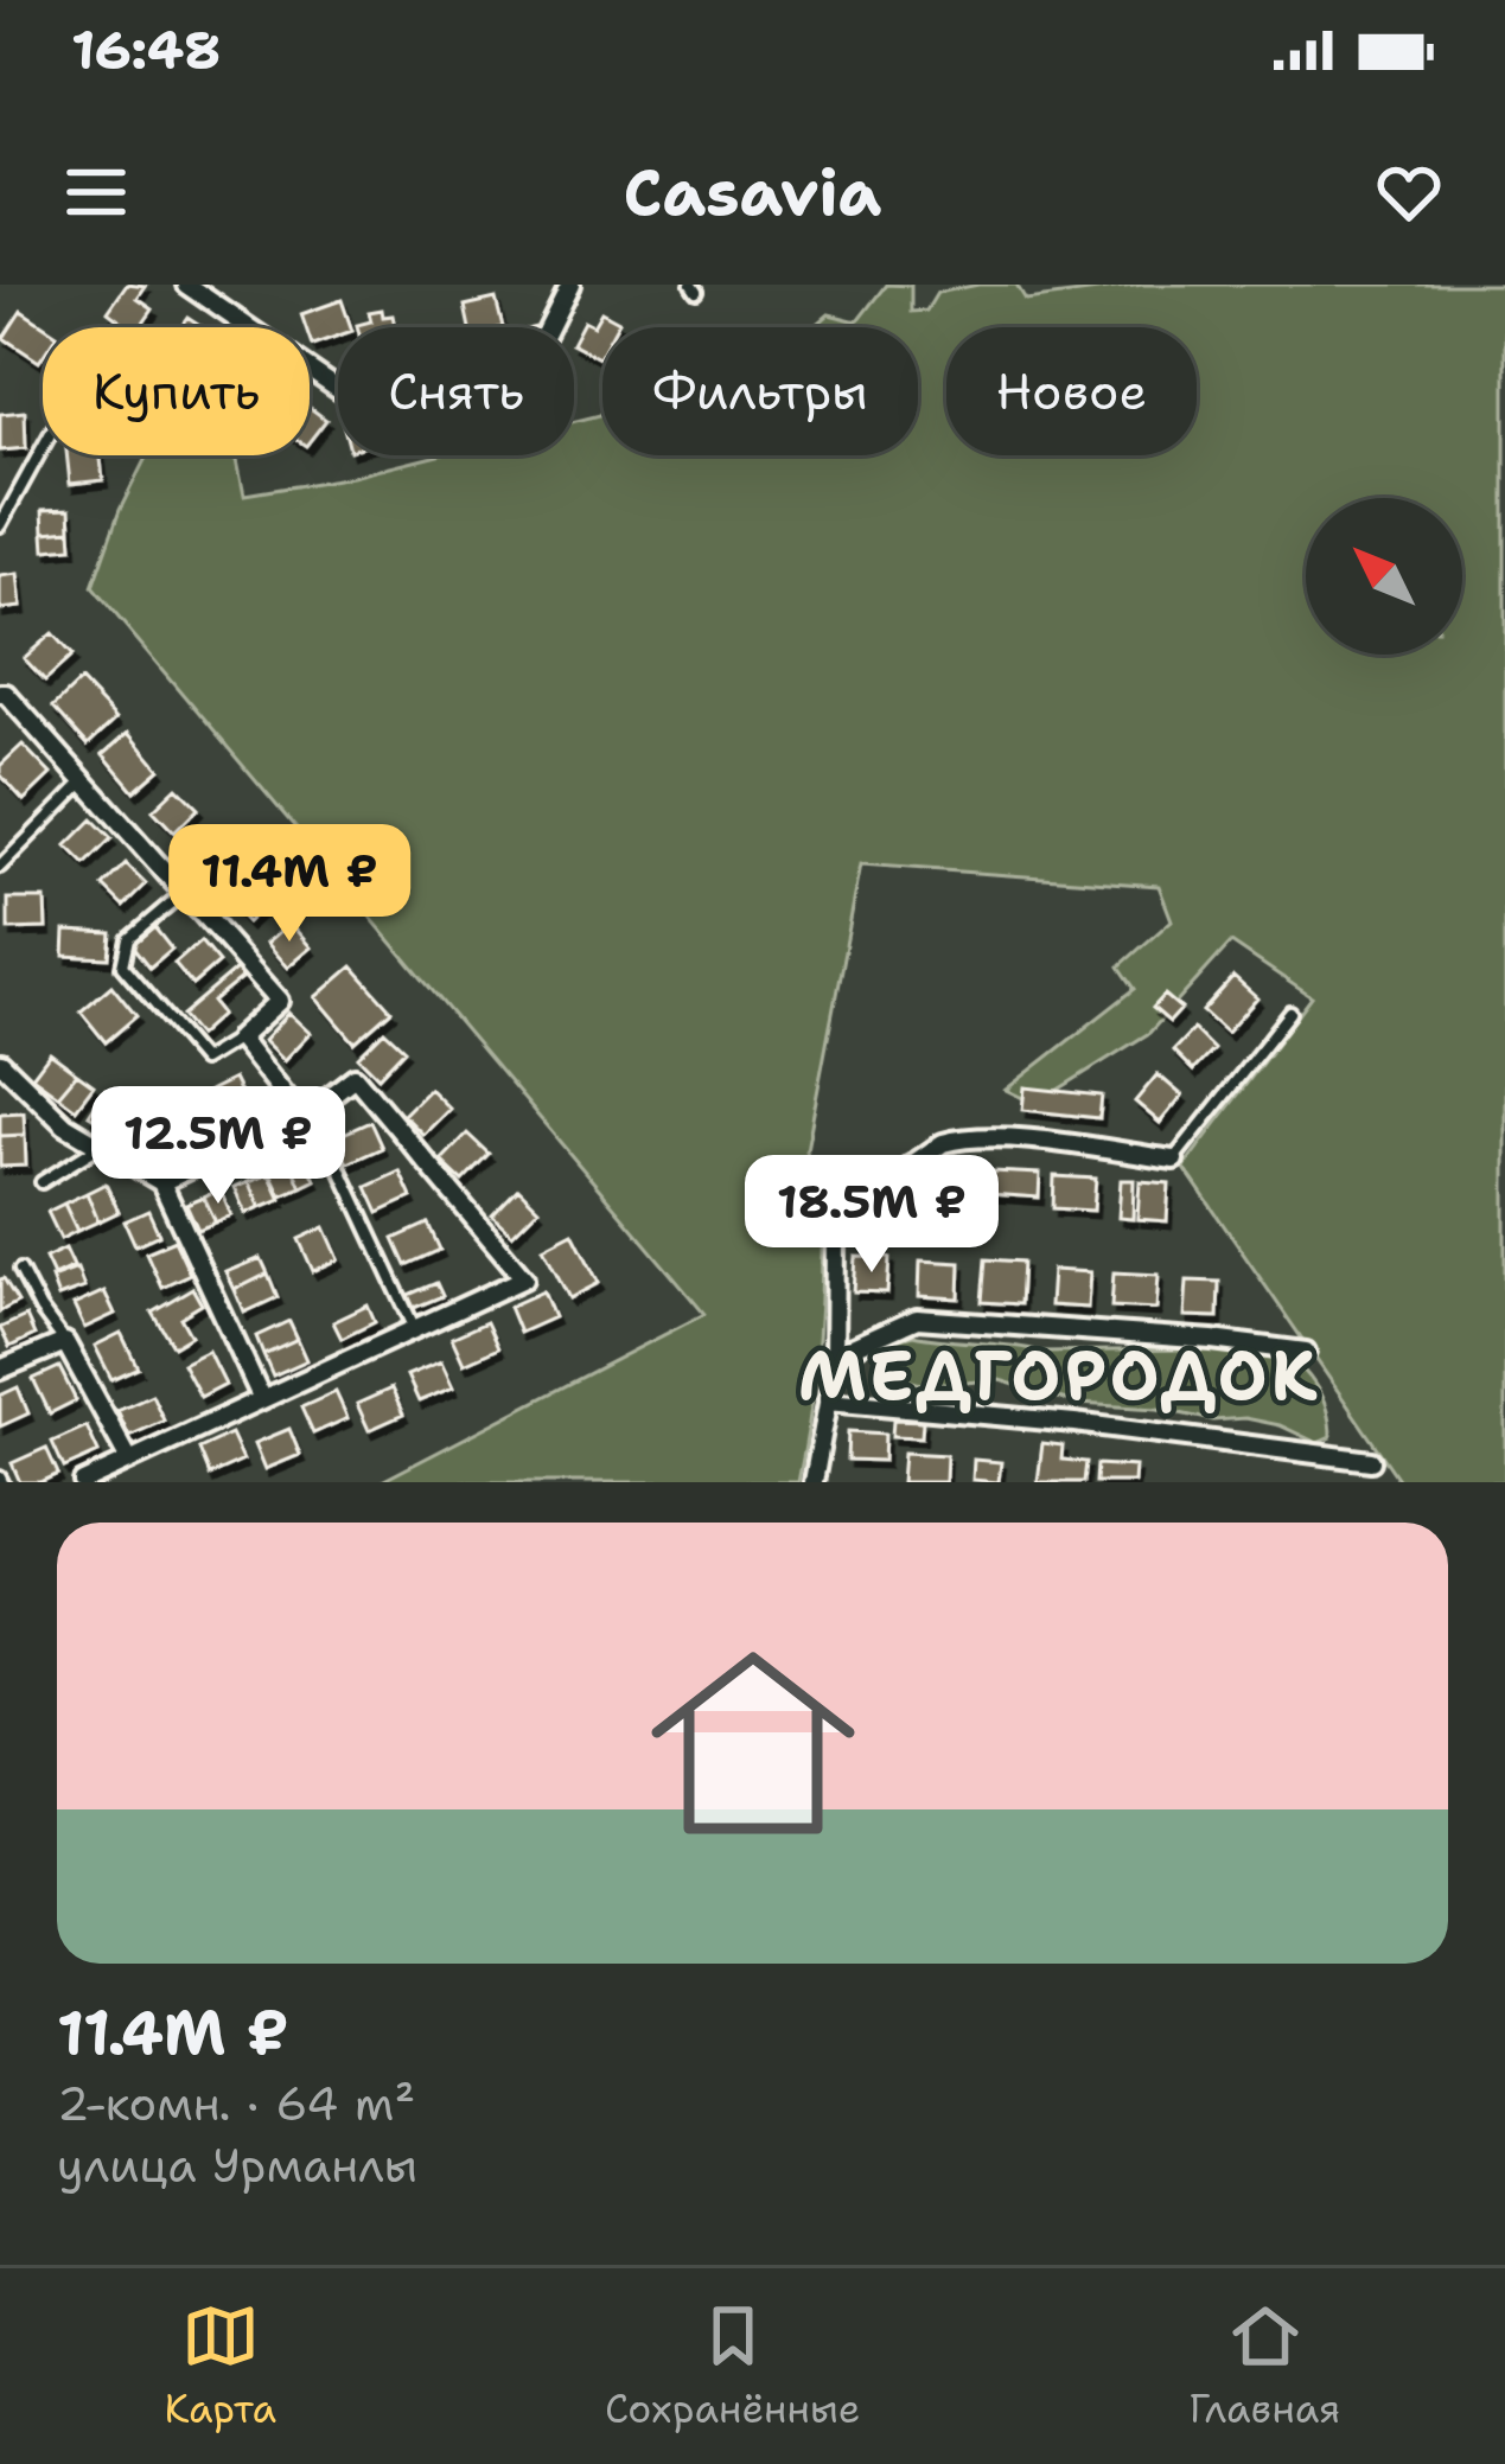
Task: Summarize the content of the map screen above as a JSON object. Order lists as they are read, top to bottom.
{
  "districts": ["МЕДГОРОДОК"],
  "north": "top left",
  "page": {
    "status": "16:48",
    "header": "Casavia",
    "chip": [
      "Купить",
      "Снять",
      "Фильтры",
      "Новое"
    ],
    "price": ["11.4M ₽", "12.5M ₽", "18.5M ₽"],
    "list": [
      {
        "name": "11.4M ₽",
        "note": "2-комн. · 64 m² · улица Урманлы"
      }
    ],
    "tabs": ["Карта", "Сохранённые", "Главная"]
  }
}
